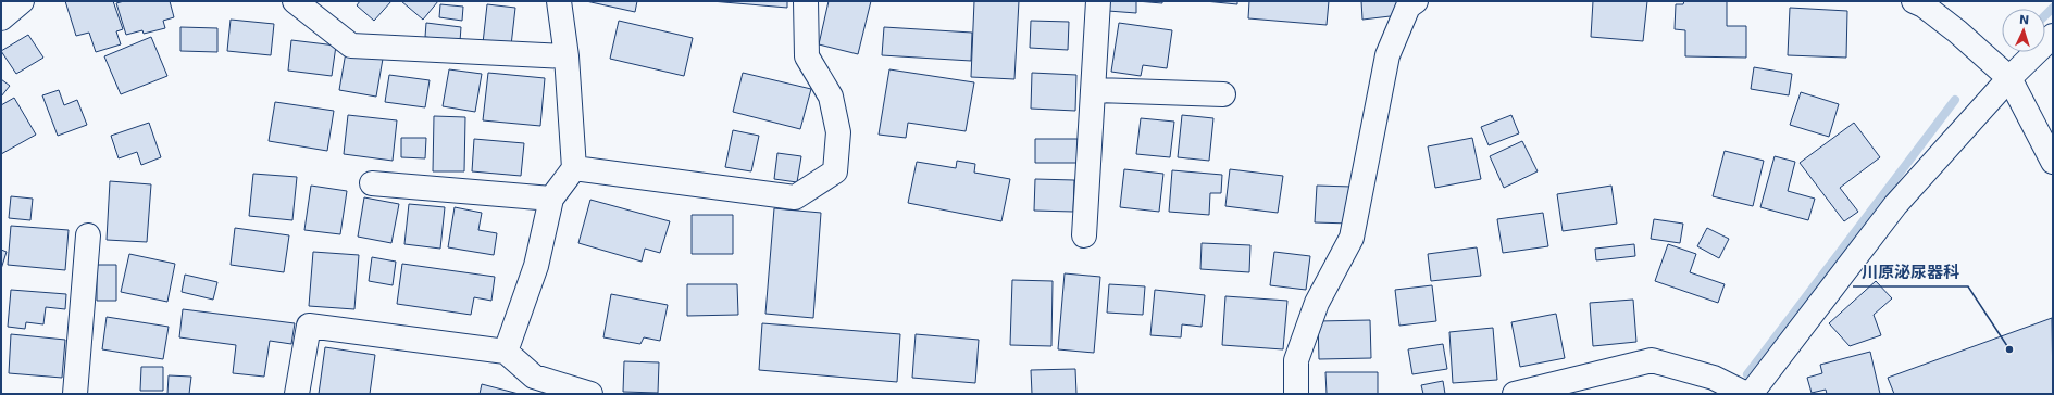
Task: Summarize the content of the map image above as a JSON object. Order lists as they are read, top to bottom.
{
  "places": ["川原泌尿器科"],
  "north": "top"
}
